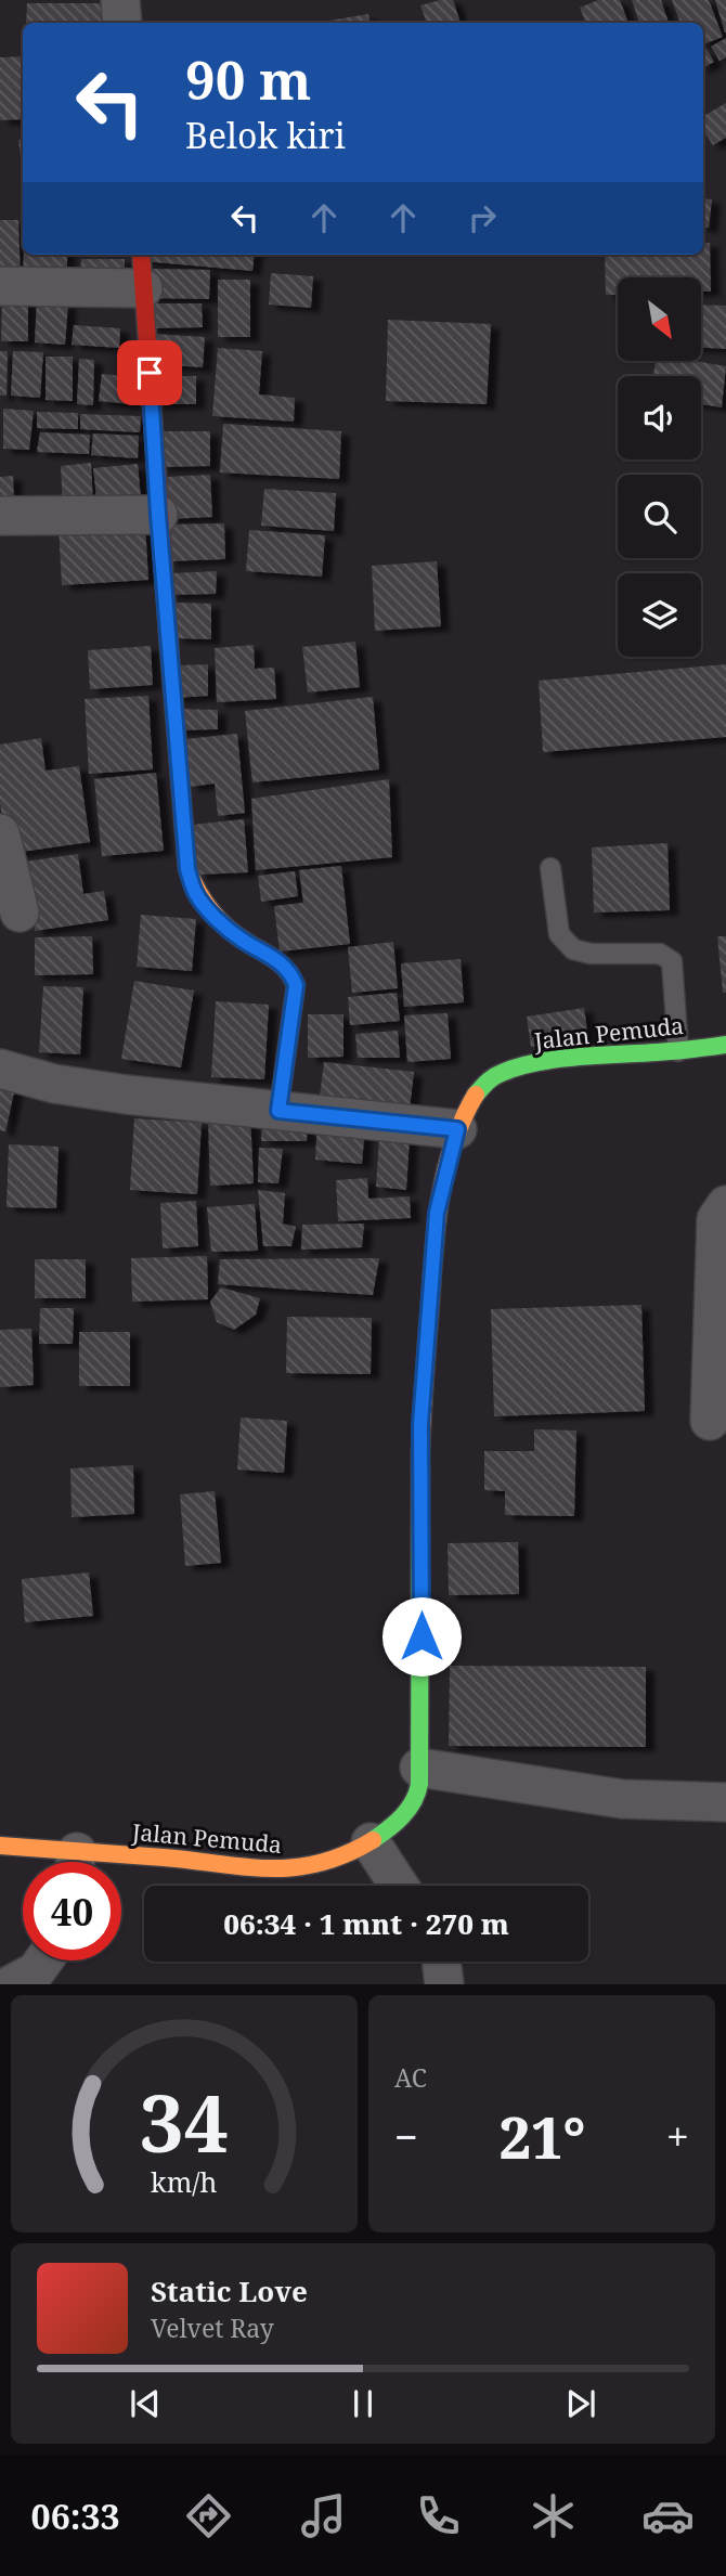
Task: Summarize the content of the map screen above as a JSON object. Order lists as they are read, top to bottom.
{
  "streets": {
    "street": ["Jalan Pemuda"]
  },
  "north": "bottom right",
  "page": {
    "turn": ["90 m", "Belok kiri"],
    "limit": "40",
    "trip": "06:34 · 1 mnt · 270 m",
    "tile": "AC",
    "heat": ["−", "21°", "+"],
    "song": ["Static Love", "Velvet Ray"],
    "tabs": "06:33",
    "gauge": ["34", "km/h"]
  }
}
